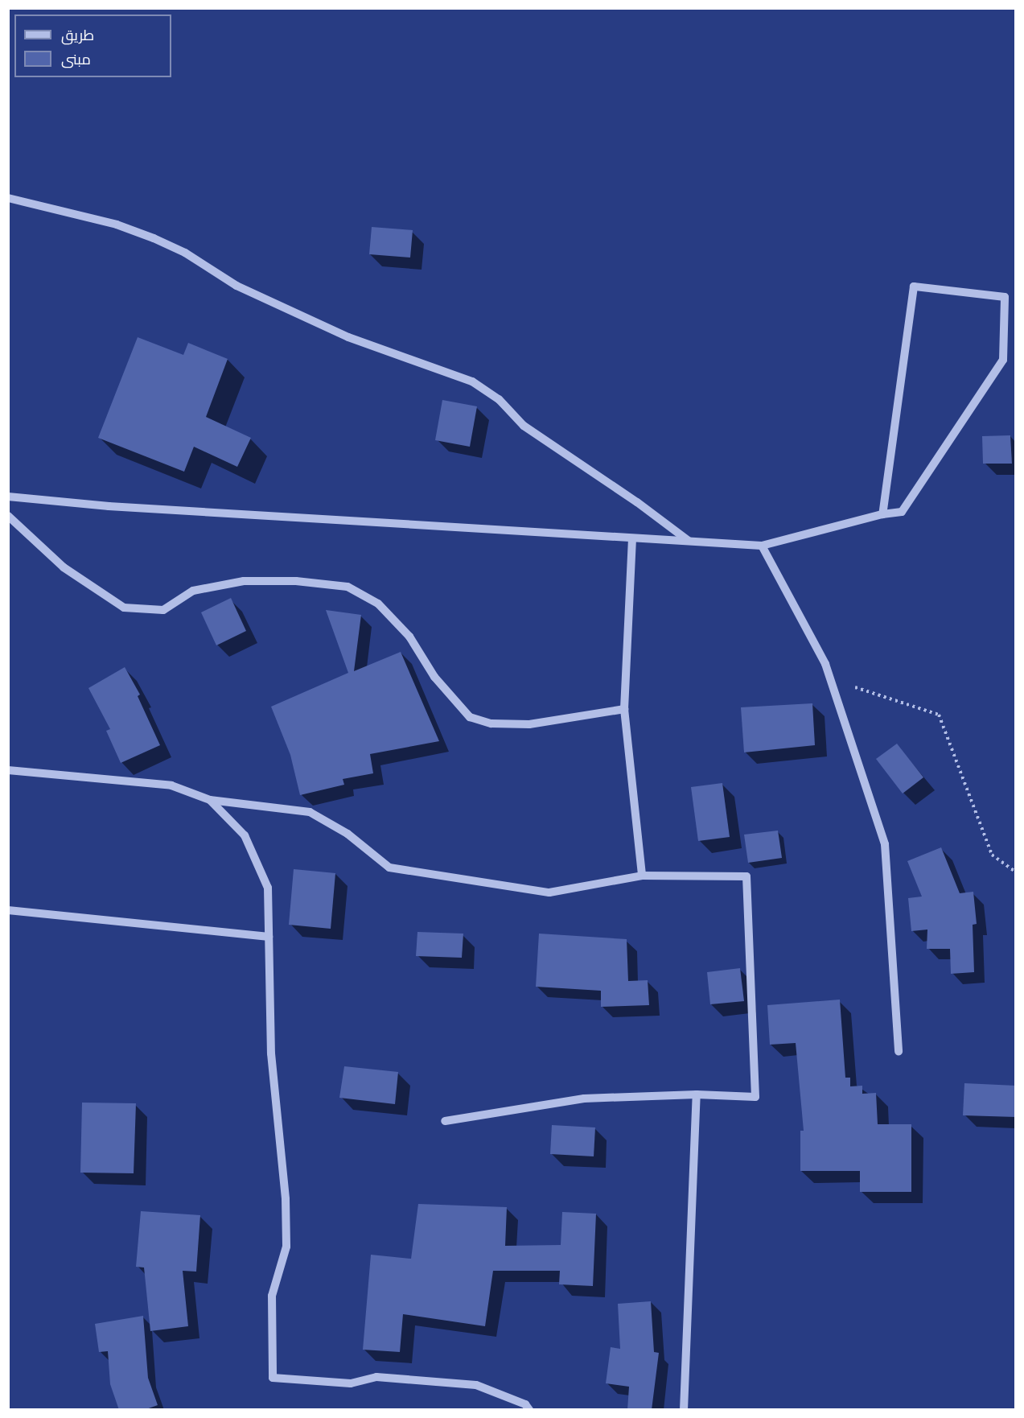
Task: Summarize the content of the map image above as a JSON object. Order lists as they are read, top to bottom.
{
  "legend": ["طريق", "مبنى"]
}
